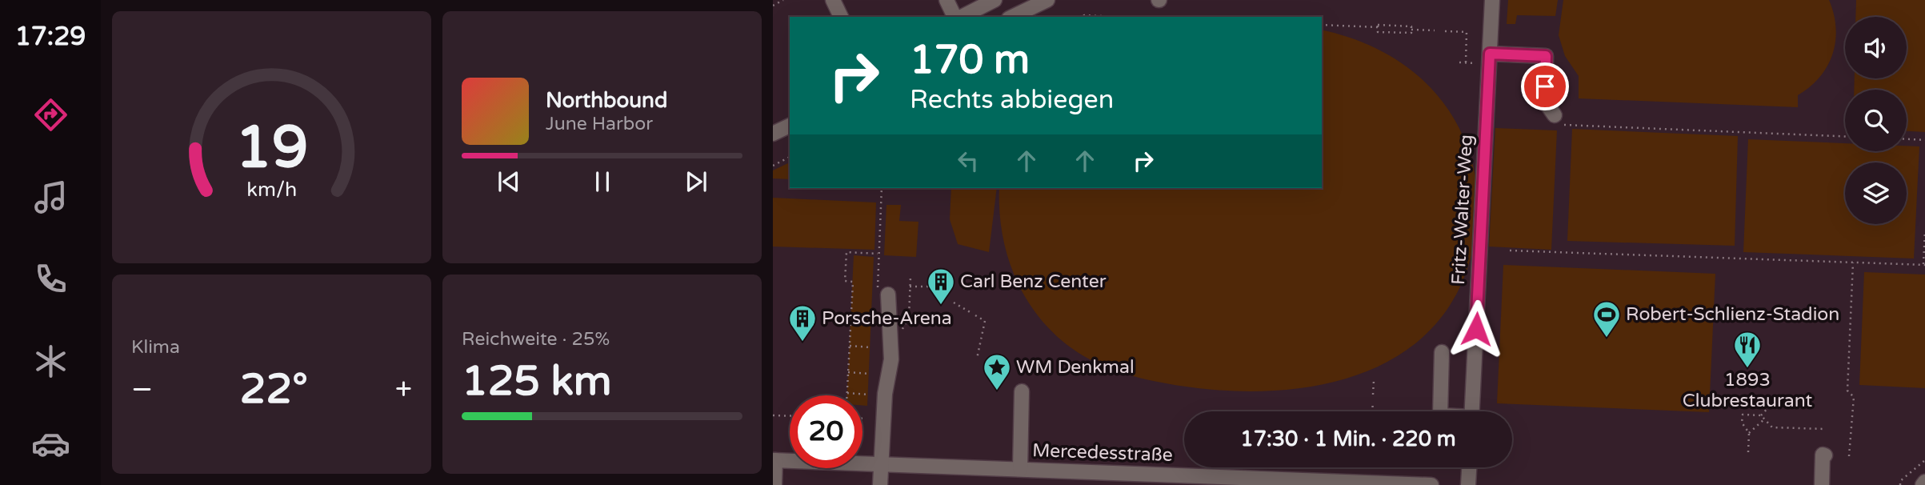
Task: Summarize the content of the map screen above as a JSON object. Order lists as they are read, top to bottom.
{
  "streets": {
    "street": ["Fritz-Walter-Weg", "Mercedesstraße"]
  },
  "places": {
    "building": ["Carl Benz Center", "Porsche-Arena"],
    "sports": ["Robert-Schlienz-Stadion"],
    "restaurant": ["1893 Clubrestaurant"],
    "place": ["WM Denkmal"]
  },
  "page": {
    "tabs": "17:29",
    "turn": ["170 m", "Rechts abbiegen"],
    "song": ["Northbound", "June Harbor"],
    "tile": [
      "Klima",
      ["Reichweite · 25%", "125 km"]
    ],
    "heat": ["−", "22°", "+"],
    "limit": "20",
    "trip": "17:30 · 1 Min. · 220 m",
    "gauge": ["19", "km/h"]
  }
}
